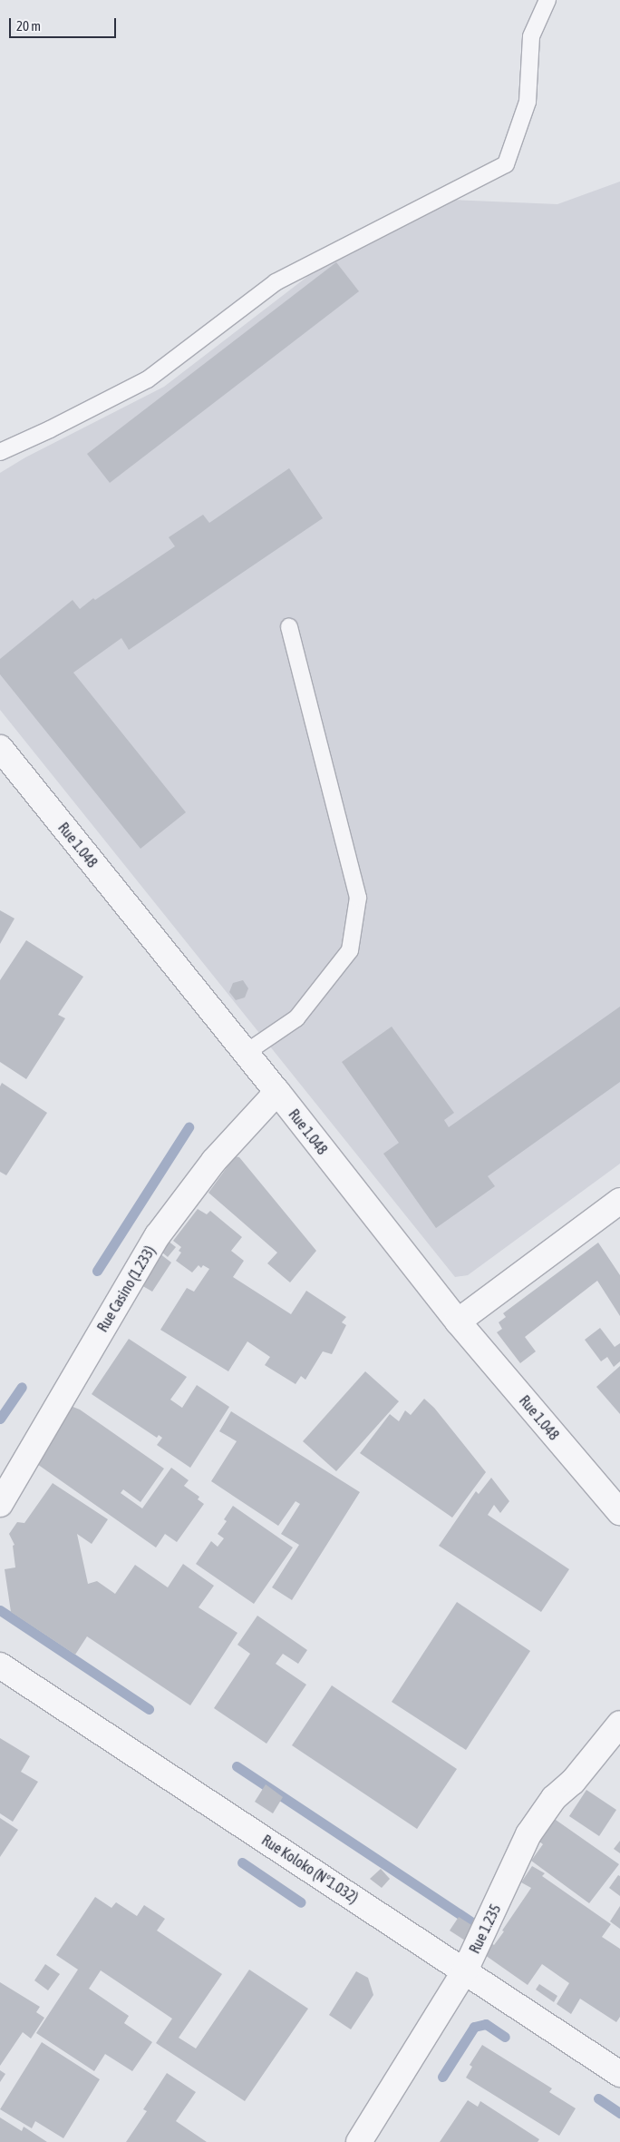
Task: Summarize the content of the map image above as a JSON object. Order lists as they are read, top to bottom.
{
  "streets": {
    "street": [
      "Rue 1.048",
      "Rue Casino (1.233)",
      "Rue Koloko (N°1.032)",
      "Rue 1.235"
    ]
  },
  "crossings": [
    ["Rue 1.048", "Rue Casino (1.233)"],
    ["Rue Koloko (N°1.032)", "Rue 1.235"]
  ],
  "scale_bar": "20 m"
}
